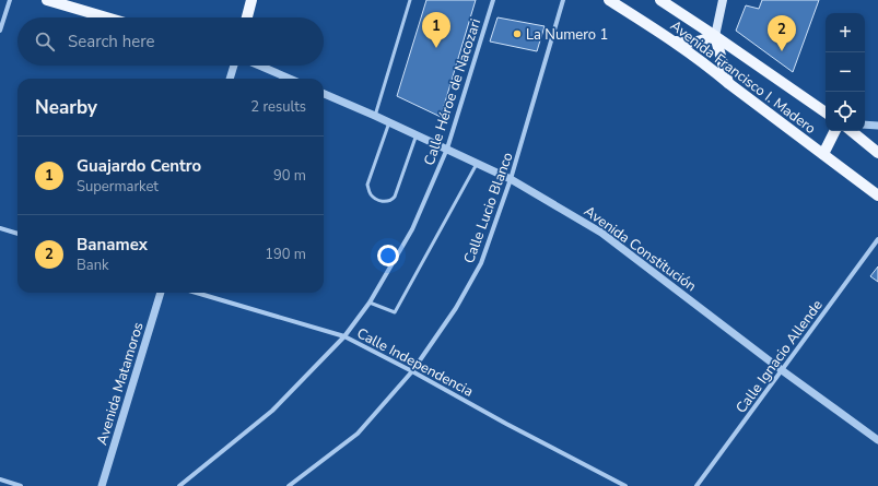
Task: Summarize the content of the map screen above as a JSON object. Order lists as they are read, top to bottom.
{
  "streets": {
    "main road": ["Avenida Francisco I. Madero"],
    "street": [
      "Calle Héroe de Nacozari",
      "Calle Lucio Blanco",
      "Avenida Constitución",
      "Calle Ignacio Allende",
      "Calle Independencia",
      "Avenida Matamoros"
    ]
  },
  "crossings": [
    ["Calle Héroe de Nacozari", "Avenida Constitución"],
    ["Calle Héroe de Nacozari", "Calle Independencia"],
    ["Calle Lucio Blanco", "Avenida Constitución"],
    ["Calle Lucio Blanco", "Calle Independencia"],
    ["Avenida Constitución", "Calle Ignacio Allende"]
  ],
  "places": ["La Numero 1"],
  "page": {
    "pins": ["1", "2"],
    "map_buttons": ["+", "−"],
    "search": "Search here",
    "heading": ["Nearby", "2 results"],
    "list": [
      {
        "mark": "1",
        "name": "Guajardo Centro",
        "note": "Supermarket",
        "value": "90 m"
      },
      {
        "mark": "2",
        "name": "Banamex",
        "note": "Bank",
        "value": "190 m"
      }
    ]
  }
}
